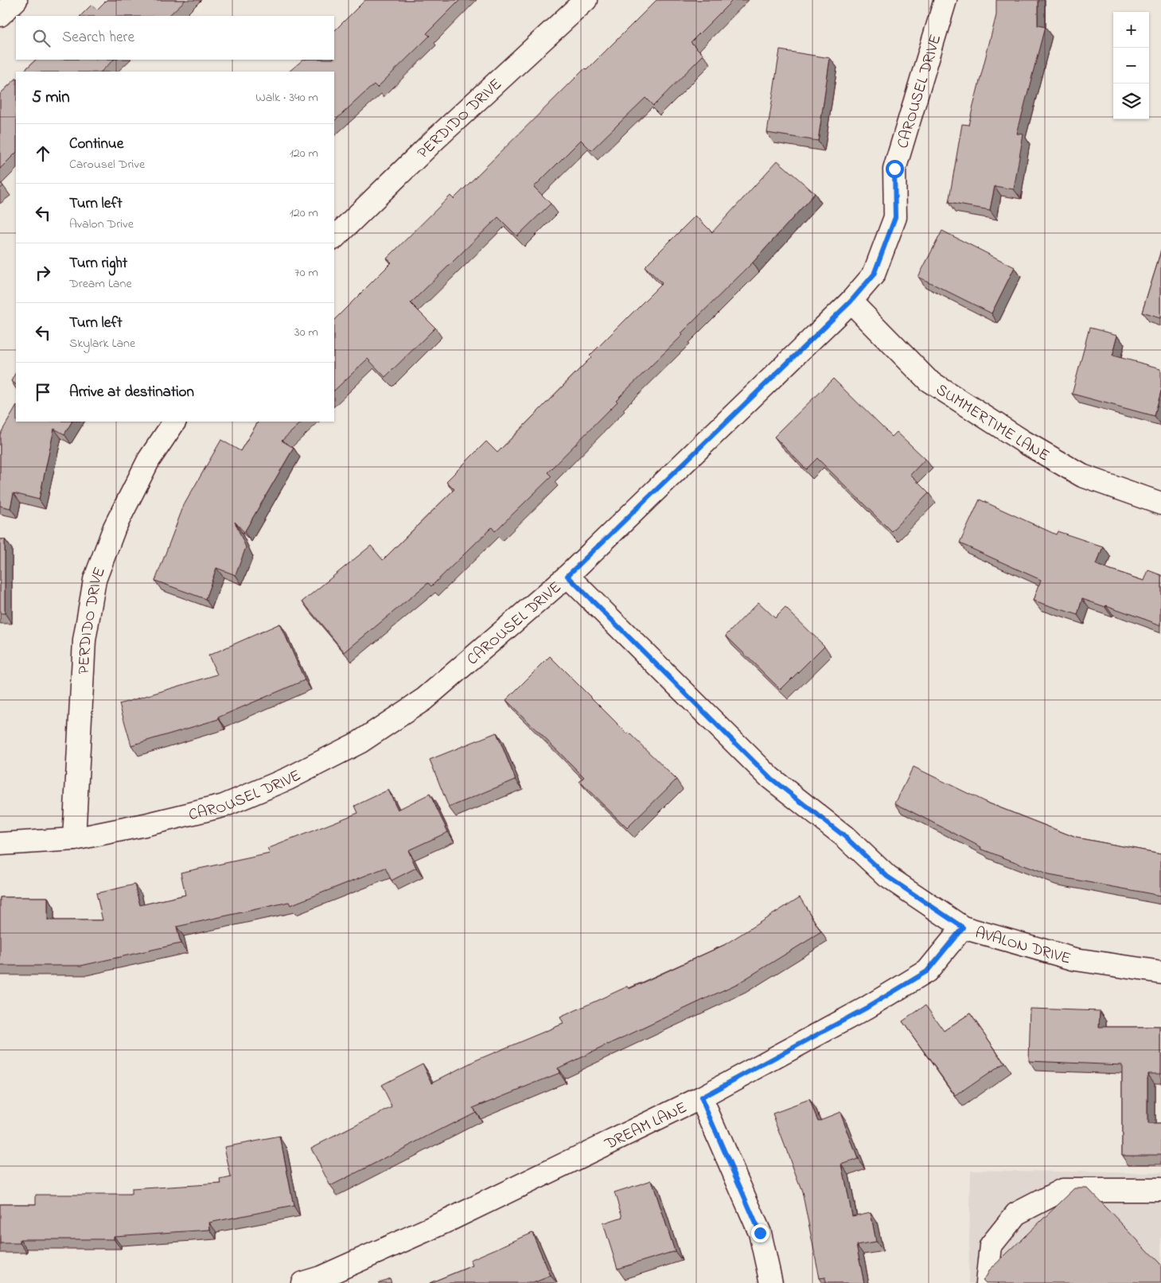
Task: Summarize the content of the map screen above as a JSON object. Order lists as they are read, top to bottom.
{
  "streets": {
    "street": [
      "CAROUSEL DRIVE",
      "PERDIDO DRIVE",
      "SUMMERTIME LANE",
      "AVALON DRIVE",
      "DREAM LANE"
    ]
  },
  "crossings": [
    ["CAROUSEL DRIVE", "PERDIDO DRIVE"],
    ["CAROUSEL DRIVE", "SUMMERTIME LANE"],
    ["CAROUSEL DRIVE", "AVALON DRIVE"],
    ["AVALON DRIVE", "DREAM LANE"]
  ],
  "page": {
    "map_buttons": ["+", "−"],
    "search": "Search here",
    "heading": ["5 min", "Walk · 340 m"],
    "list": [
      ["Continue", "Carousel Drive", "120 m"],
      ["Turn left", "Avalon Drive", "120 m"],
      ["Turn right", "Dream Lane", "70 m"],
      ["Turn left", "Skylark Lane", "30 m"],
      "Arrive at destination"
    ]
  }
}
